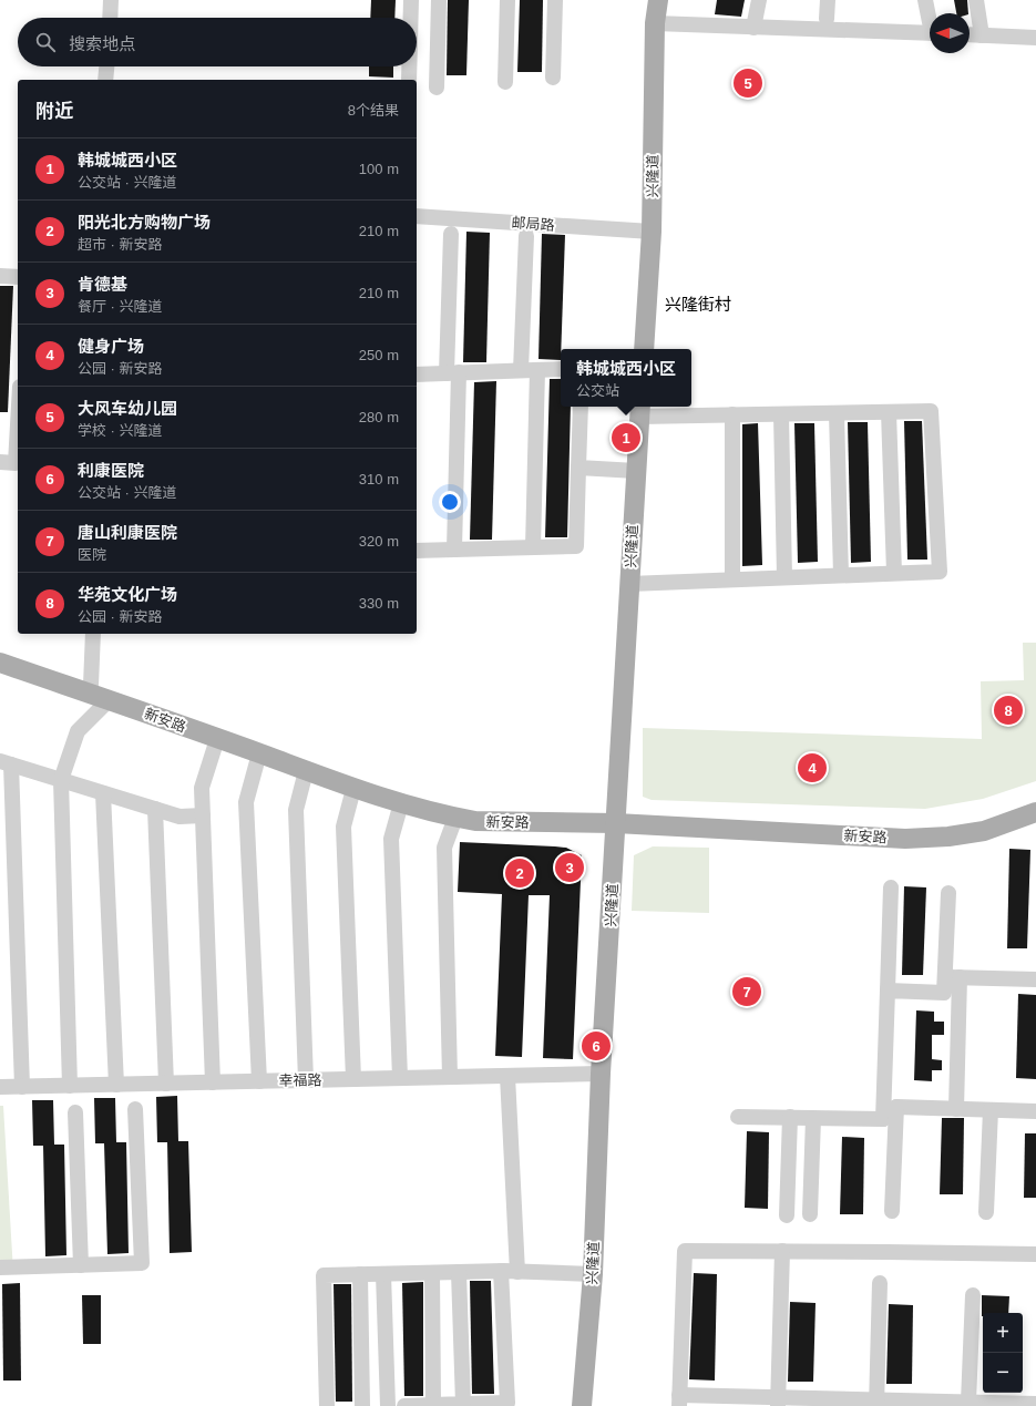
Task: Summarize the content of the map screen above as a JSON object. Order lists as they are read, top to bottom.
{
  "streets": {
    "main road": ["兴隆道", "新安路"],
    "street": ["邮局路", "幸福路"]
  },
  "crossings": [
    ["兴隆道", "邮局路"],
    ["兴隆道", "新安路"],
    ["兴隆道", "幸福路"]
  ],
  "districts": ["兴隆街村"],
  "north": "left",
  "page": {
    "search": "搜索地点",
    "pins": [
      "5",
      "1",
      "8",
      "4",
      "3",
      "2",
      "7",
      "6"
    ],
    "heading": ["附近", "8个结果"],
    "list": [
      {
        "mark": "1",
        "name": "韩城城西小区",
        "note": "公交站 · 兴隆道",
        "value": "100 m"
      },
      {
        "mark": "2",
        "name": "阳光北方购物广场",
        "note": "超市 · 新安路",
        "value": "210 m"
      },
      {
        "mark": "3",
        "name": "肯德基",
        "note": "餐厅 · 兴隆道",
        "value": "210 m"
      },
      {
        "mark": "4",
        "name": "健身广场",
        "note": "公园 · 新安路",
        "value": "250 m"
      },
      {
        "mark": "5",
        "name": "大风车幼儿园",
        "note": "学校 · 兴隆道",
        "value": "280 m"
      },
      {
        "mark": "6",
        "name": "利康医院",
        "note": "公交站 · 兴隆道",
        "value": "310 m"
      },
      {
        "mark": "7",
        "name": "唐山利康医院",
        "note": "医院",
        "value": "320 m"
      },
      {
        "mark": "8",
        "name": "华苑文化广场",
        "note": "公园 · 新安路",
        "value": "330 m"
      }
    ],
    "popup": ["韩城城西小区", "公交站"],
    "map_buttons": ["+", "−"]
  }
}
